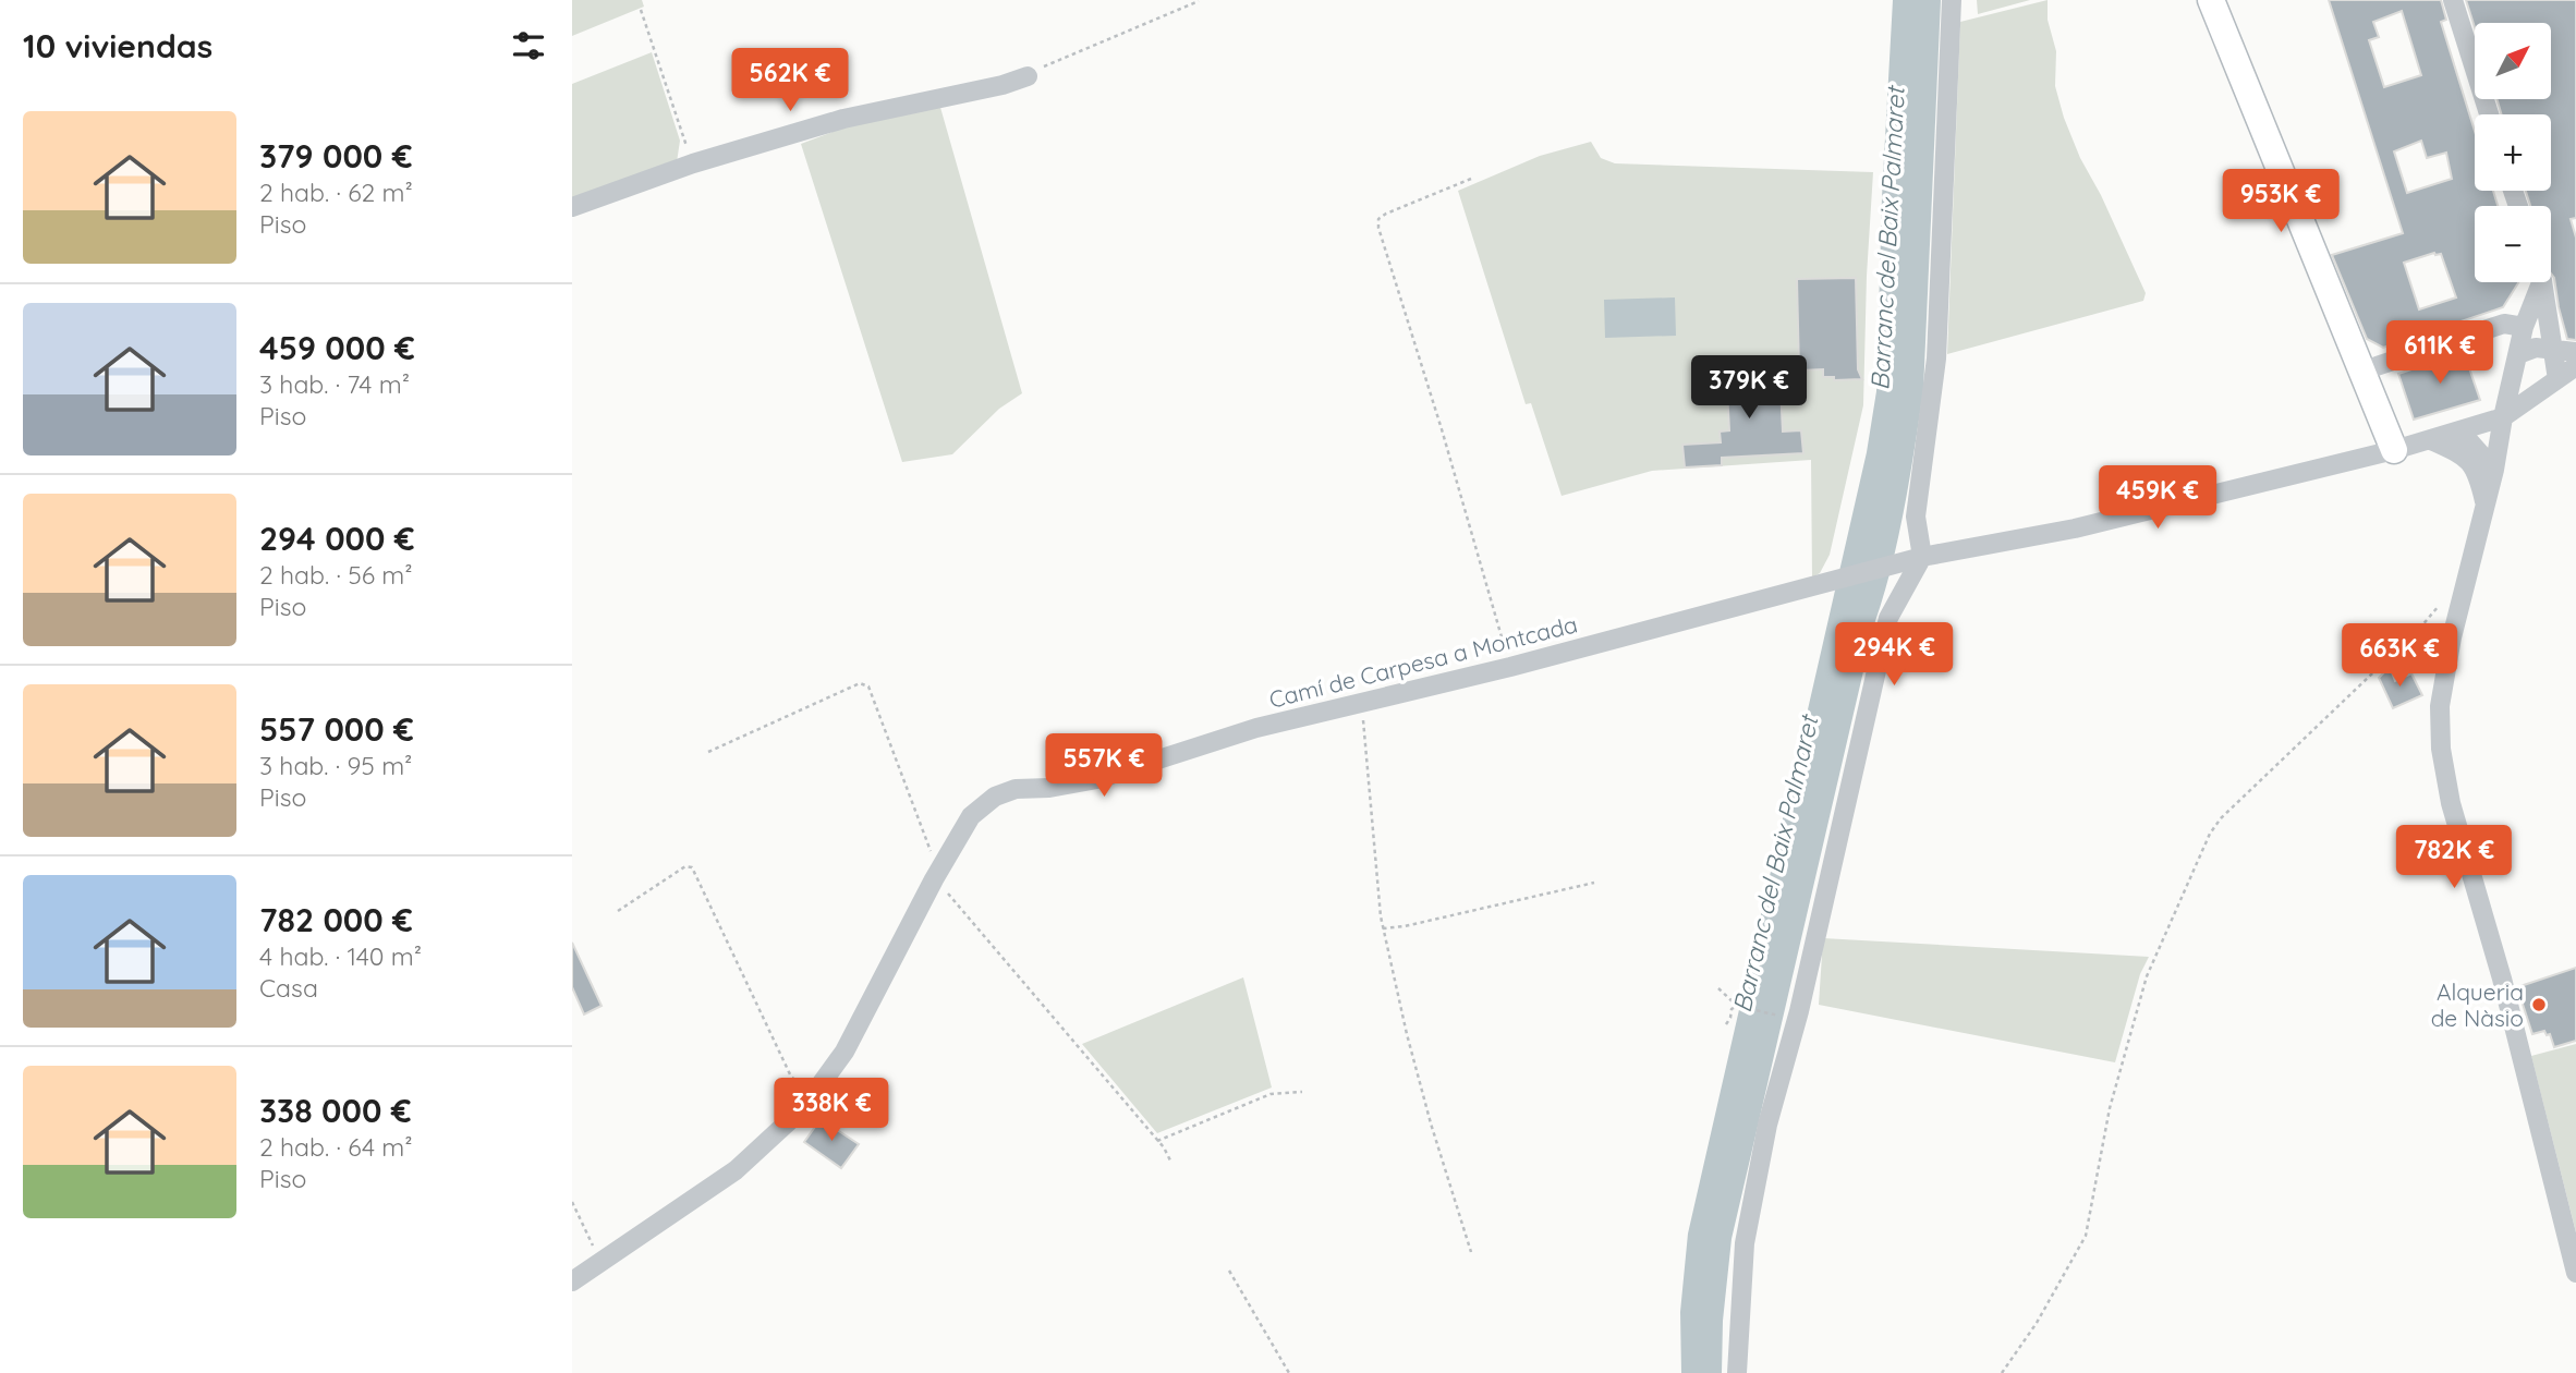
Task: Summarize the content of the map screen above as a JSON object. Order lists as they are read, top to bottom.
{
  "streets": {
    "street": ["Camí de Carpesa a Montcada"]
  },
  "water": ["Barranc del Baix Palmaret"],
  "places": ["Alqueria de Nàsio"],
  "north": "top right",
  "page": {
    "heading": "10 viviendas",
    "map_buttons": ["+", "−"],
    "price": [
      "562K €",
      "953K €",
      "611K €",
      "379K €",
      "459K €",
      "294K €",
      "663K €",
      "557K €",
      "782K €",
      "338K €"
    ],
    "list": [
      {
        "name": "379 000 €",
        "note": "2 hab. · 62 m² · Piso"
      },
      {
        "name": "459 000 €",
        "note": "3 hab. · 74 m² · Piso"
      },
      {
        "name": "294 000 €",
        "note": "2 hab. · 56 m² · Piso"
      },
      {
        "name": "557 000 €",
        "note": "3 hab. · 95 m² · Piso"
      },
      {
        "name": "782 000 €",
        "note": "4 hab. · 140 m² · Casa"
      },
      {
        "name": "338 000 €",
        "note": "2 hab. · 64 m² · Piso"
      }
    ]
  }
}
